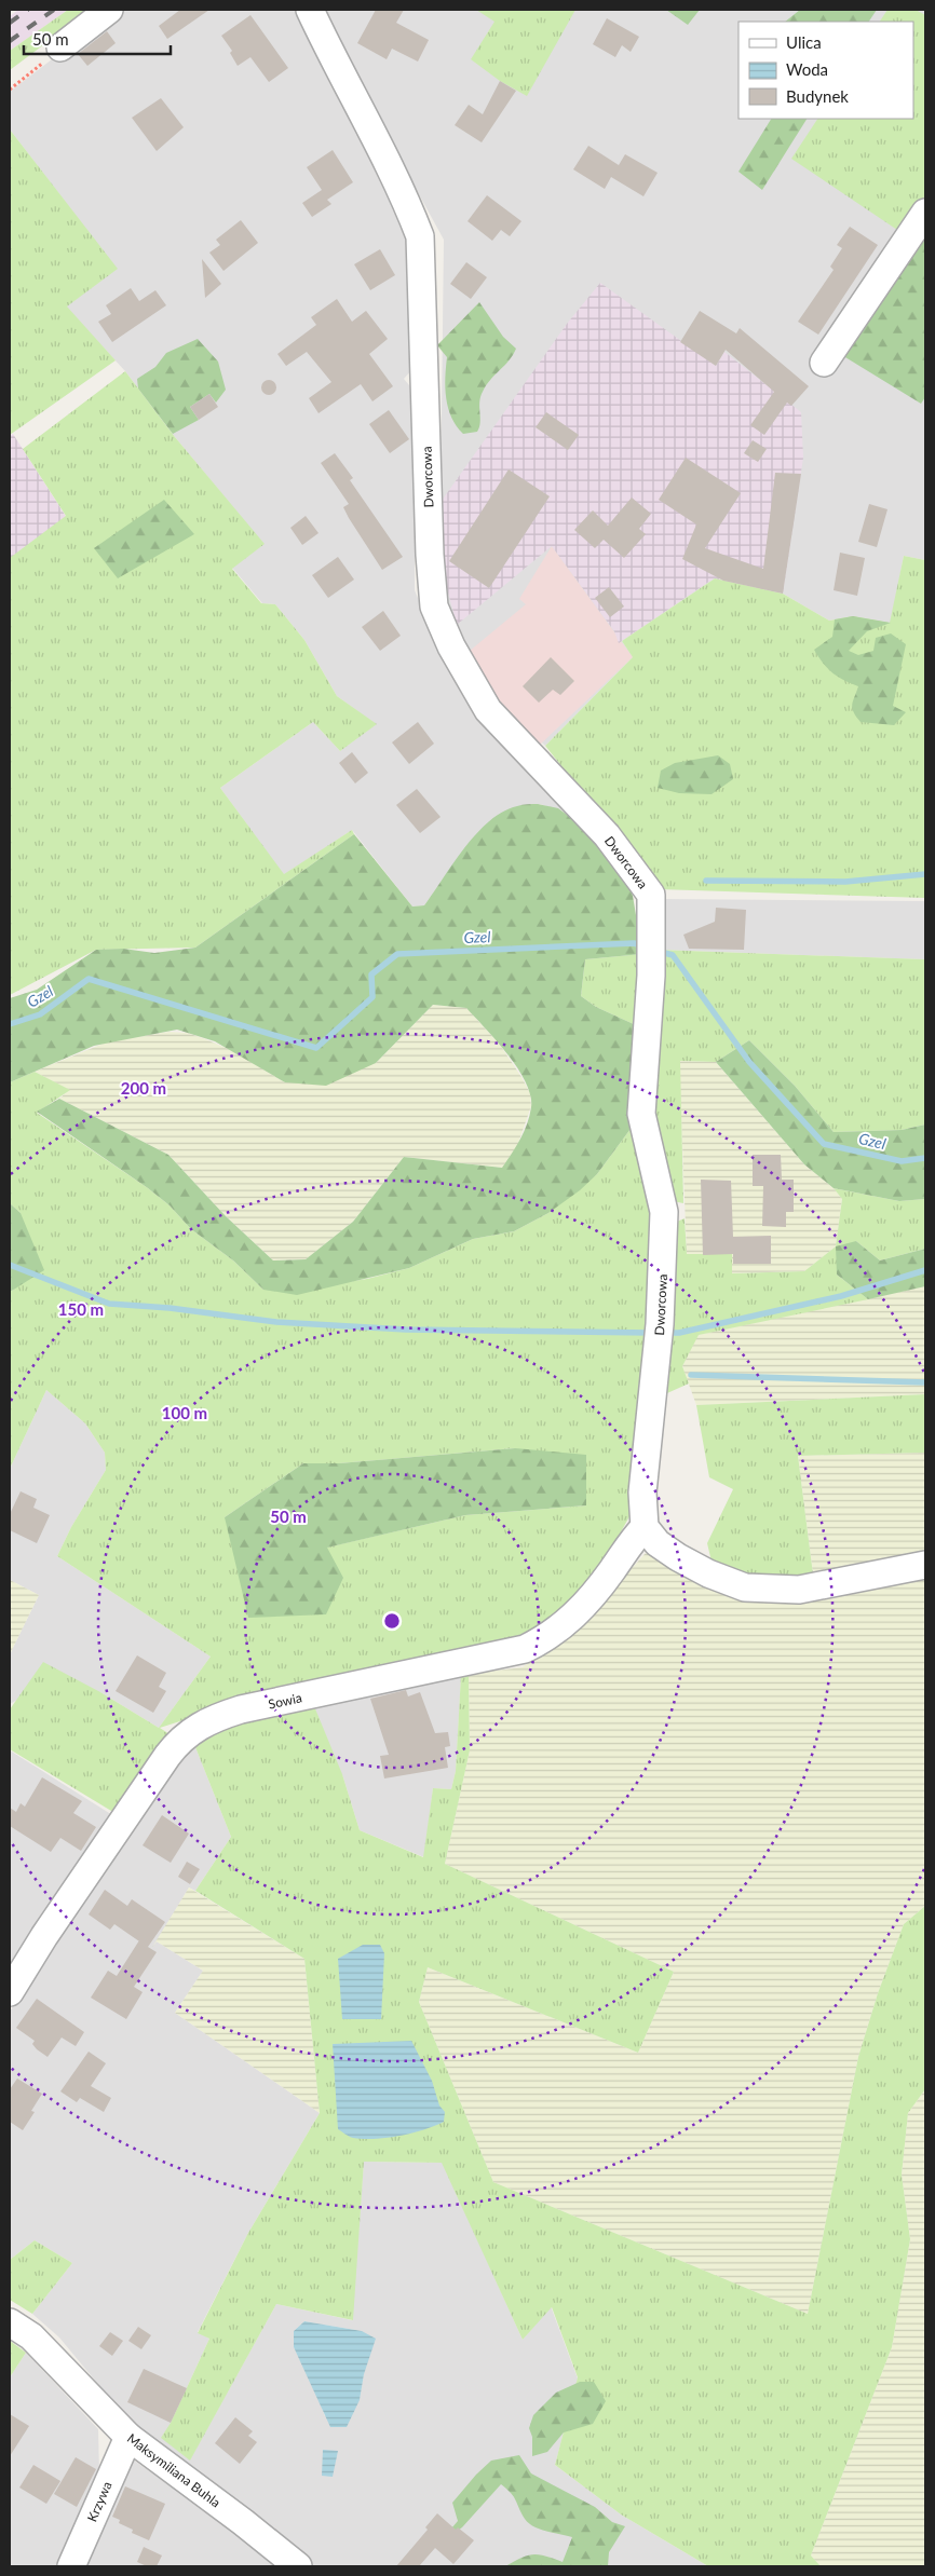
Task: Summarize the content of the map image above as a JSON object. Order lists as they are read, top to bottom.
{
  "streets": {
    "street": [
      "Dworcowa",
      "Sowia",
      "Maksymiliana Buhla",
      "Krzywa"
    ]
  },
  "crossings": [
    ["Dworcowa", "Sowia"],
    ["Maksymiliana Buhla", "Krzywa"]
  ],
  "water": ["Gzel"],
  "legend": ["Ulica", "Woda", "Budynek"],
  "scale_bar": "50 m",
  "rings": [
    "200 m",
    "150 m",
    "100 m",
    "50 m"
  ]
}
